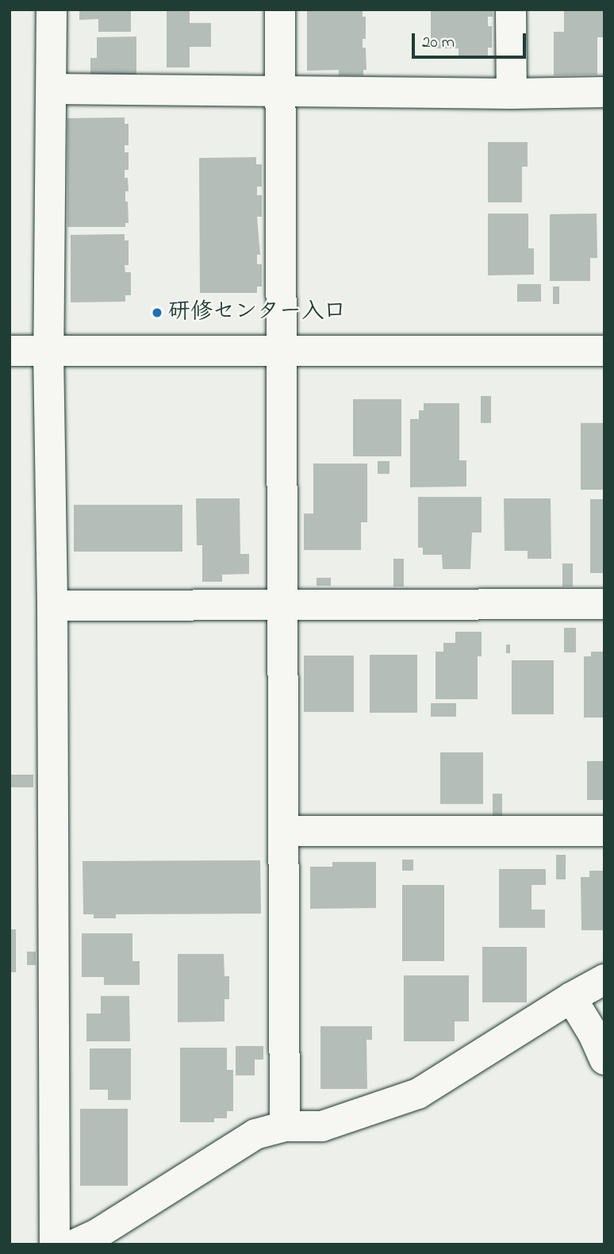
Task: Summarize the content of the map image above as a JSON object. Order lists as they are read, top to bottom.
{
  "places": ["研修センター入口"],
  "scale_bar": "20 m"
}
